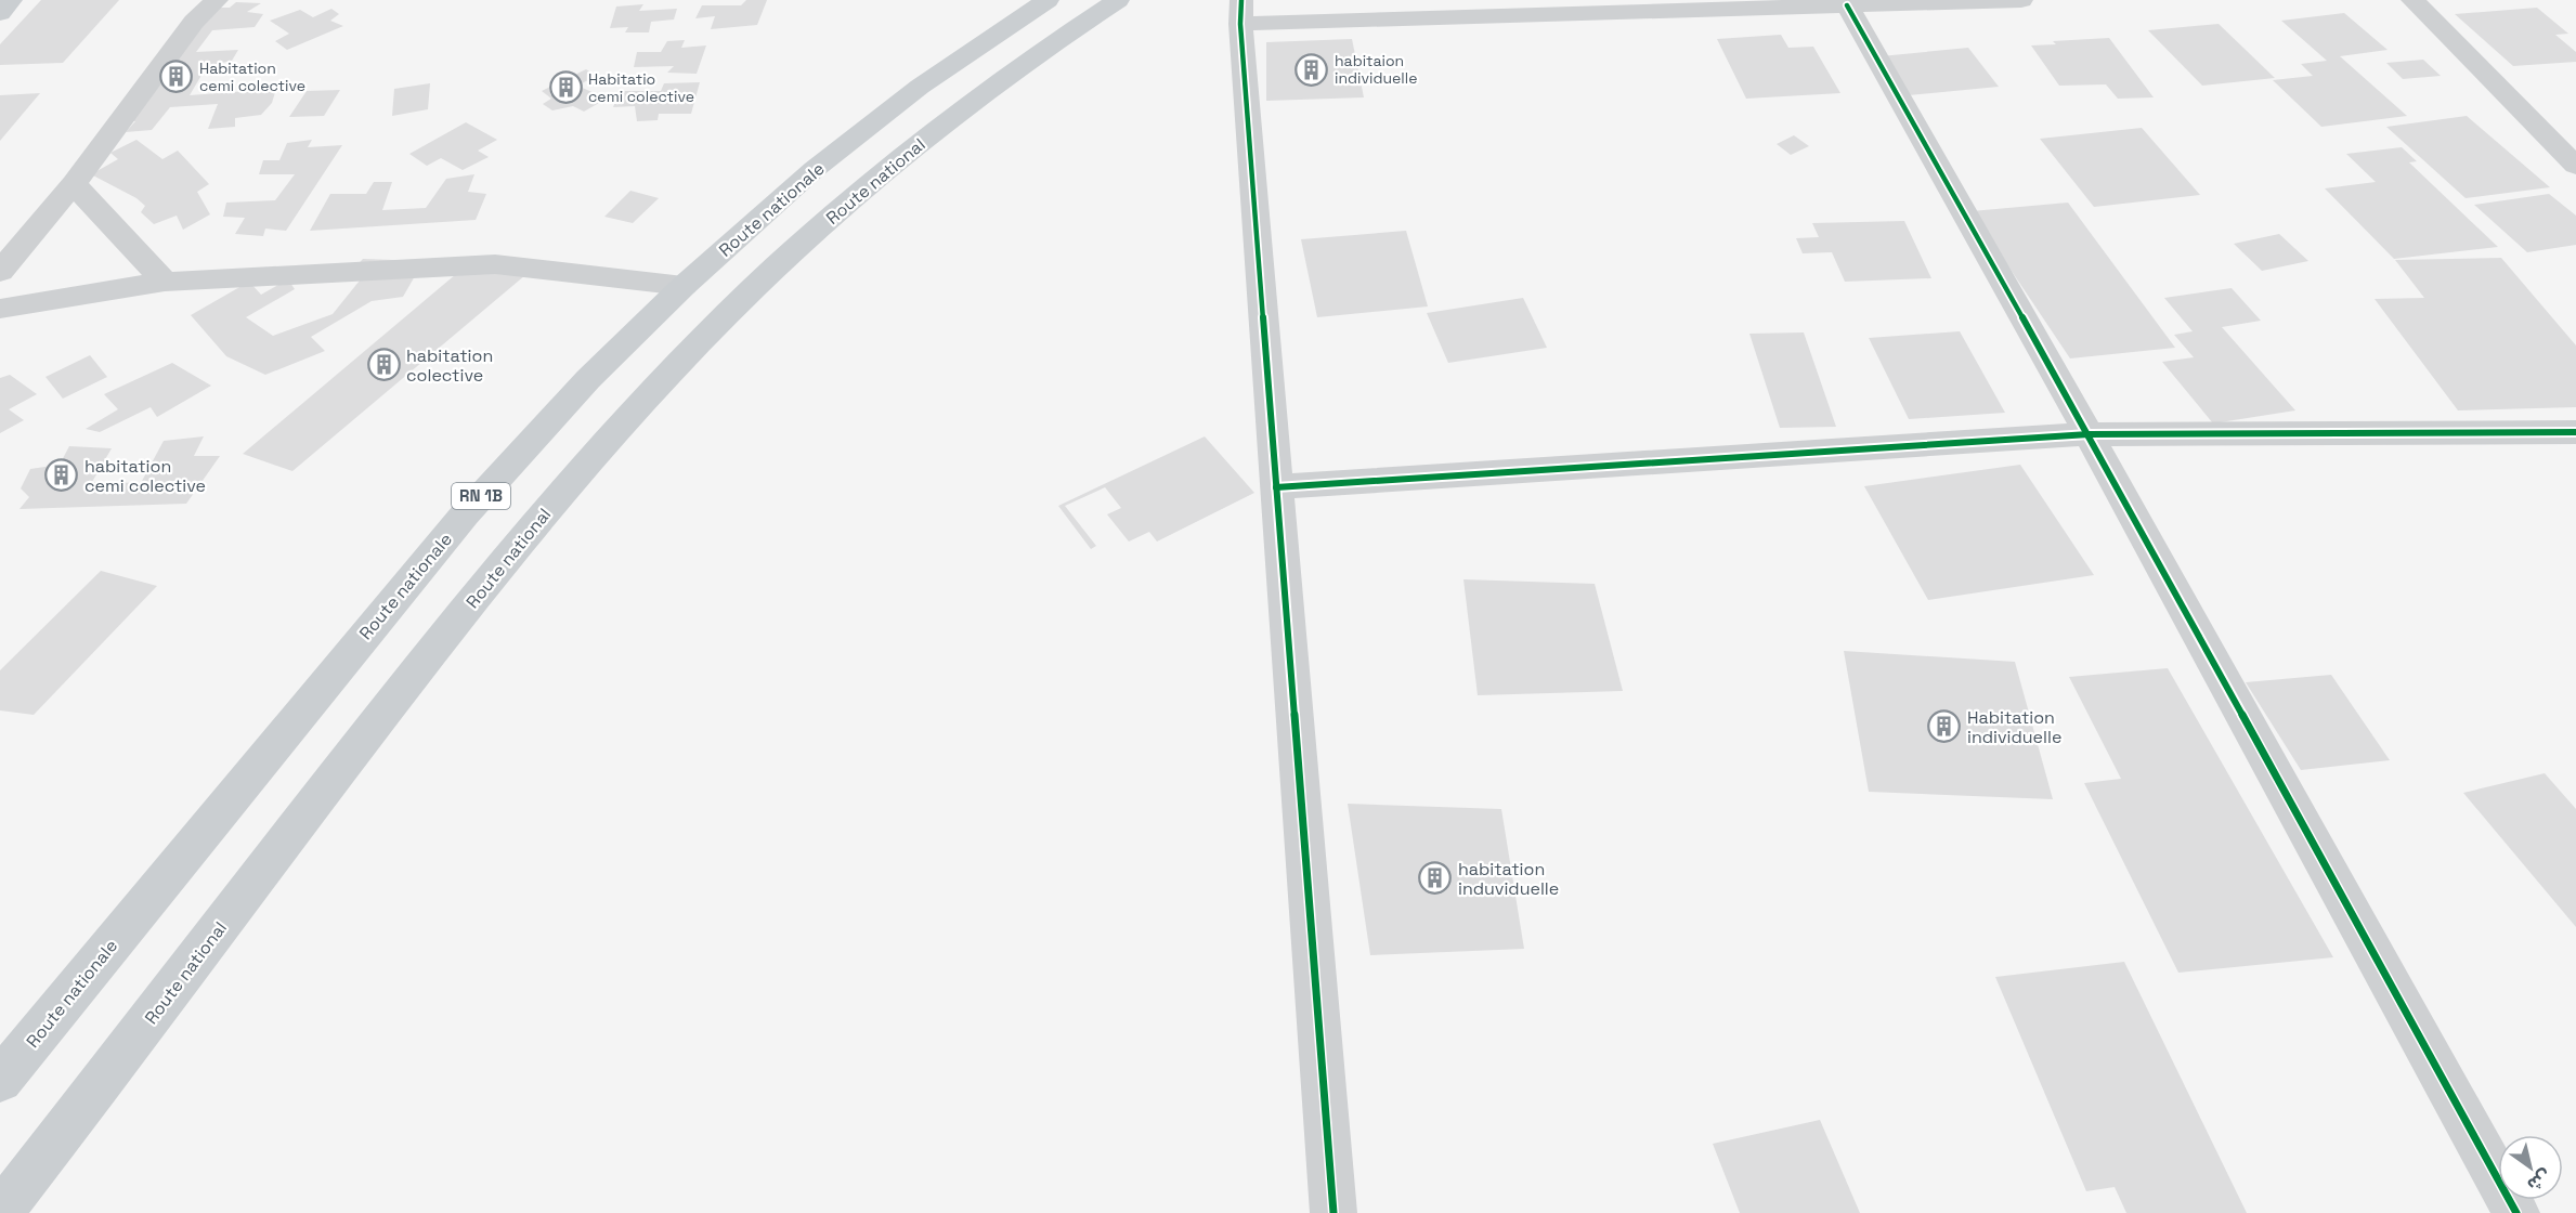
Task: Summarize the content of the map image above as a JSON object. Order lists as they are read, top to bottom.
{
  "streets": {
    "main road": ["Route national", "Route nationale", "RN 1B"]
  },
  "places": {
    "building": [
      "habitaion individuelle",
      "Habitation cemi colective",
      "Habitatio cemi colective",
      "habitation colective",
      "habitation cemi colective",
      "Habitation individuelle",
      "habitation induviduelle"
    ]
  },
  "north": "bottom right"
}
